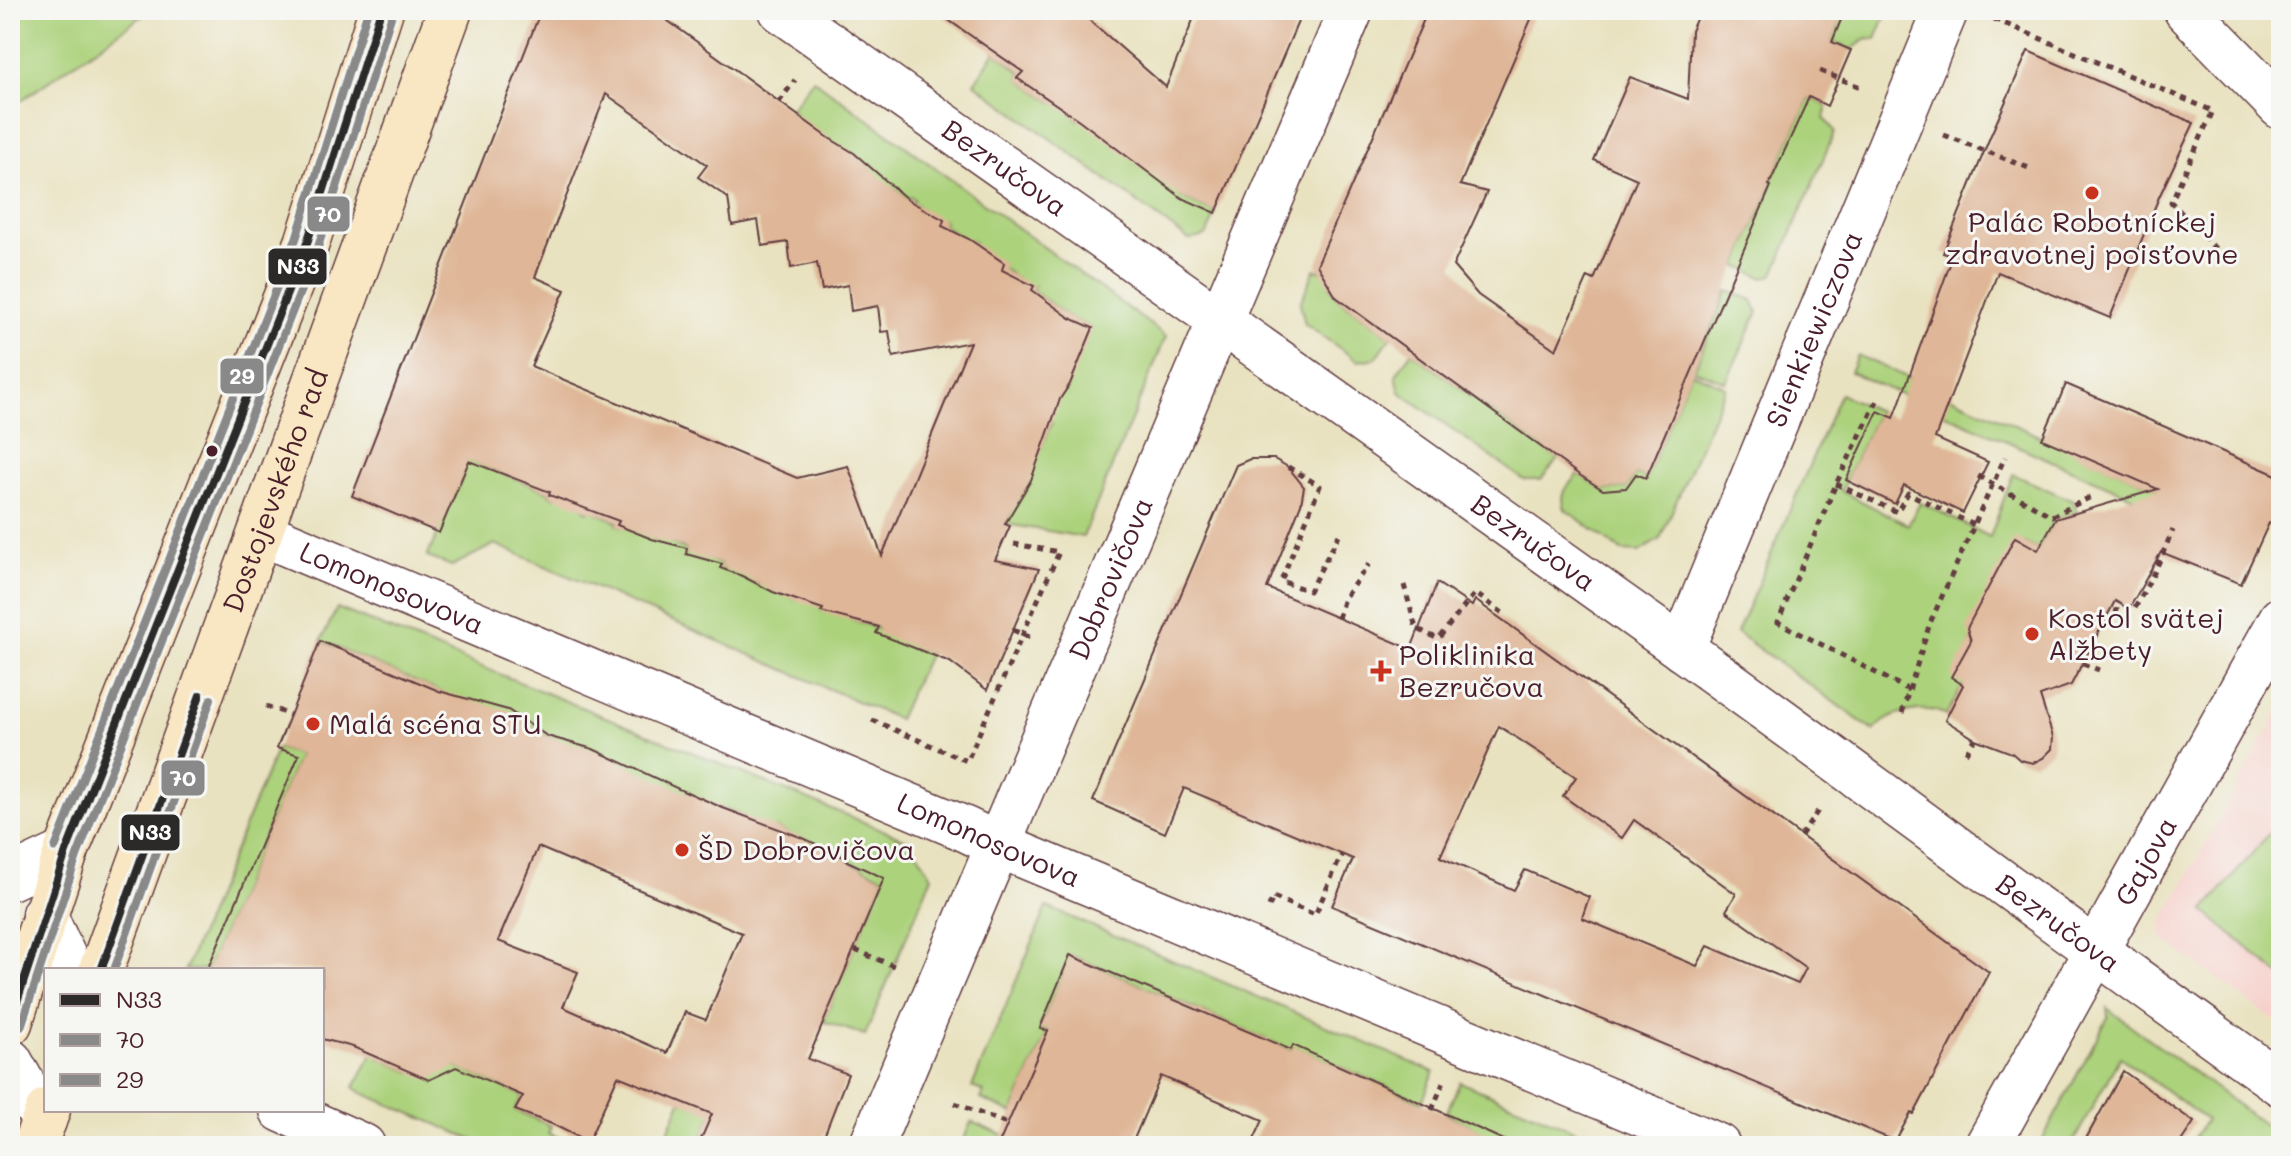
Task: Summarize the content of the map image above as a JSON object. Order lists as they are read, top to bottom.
{
  "streets": {
    "main road": ["Dostojevského rad"],
    "street": [
      "Bezručova",
      "Sienkiewiczova",
      "Dobrovičova",
      "Lomonosovova",
      "Gajova"
    ]
  },
  "crossings": [
    ["Bezručova", "Sienkiewiczova"],
    ["Bezručova", "Dobrovičova"],
    ["Bezručova", "Gajova"],
    ["Dostojevského rad", "Lomonosovova"],
    ["Dobrovičova", "Lomonosovova"]
  ],
  "places": {
    "other": [
      "Palác Robotníckej zdravotnej poisťovne",
      "Kostol svätej Alžbety",
      "Malá scéna STU",
      "ŠD Dobrovičova"
    ],
    "health": ["Poliklinika Bezručova"]
  },
  "lines": ["transit line N33", "transit line 29", "transit line 70"],
  "legend": ["N33", "70", "29"]
}
